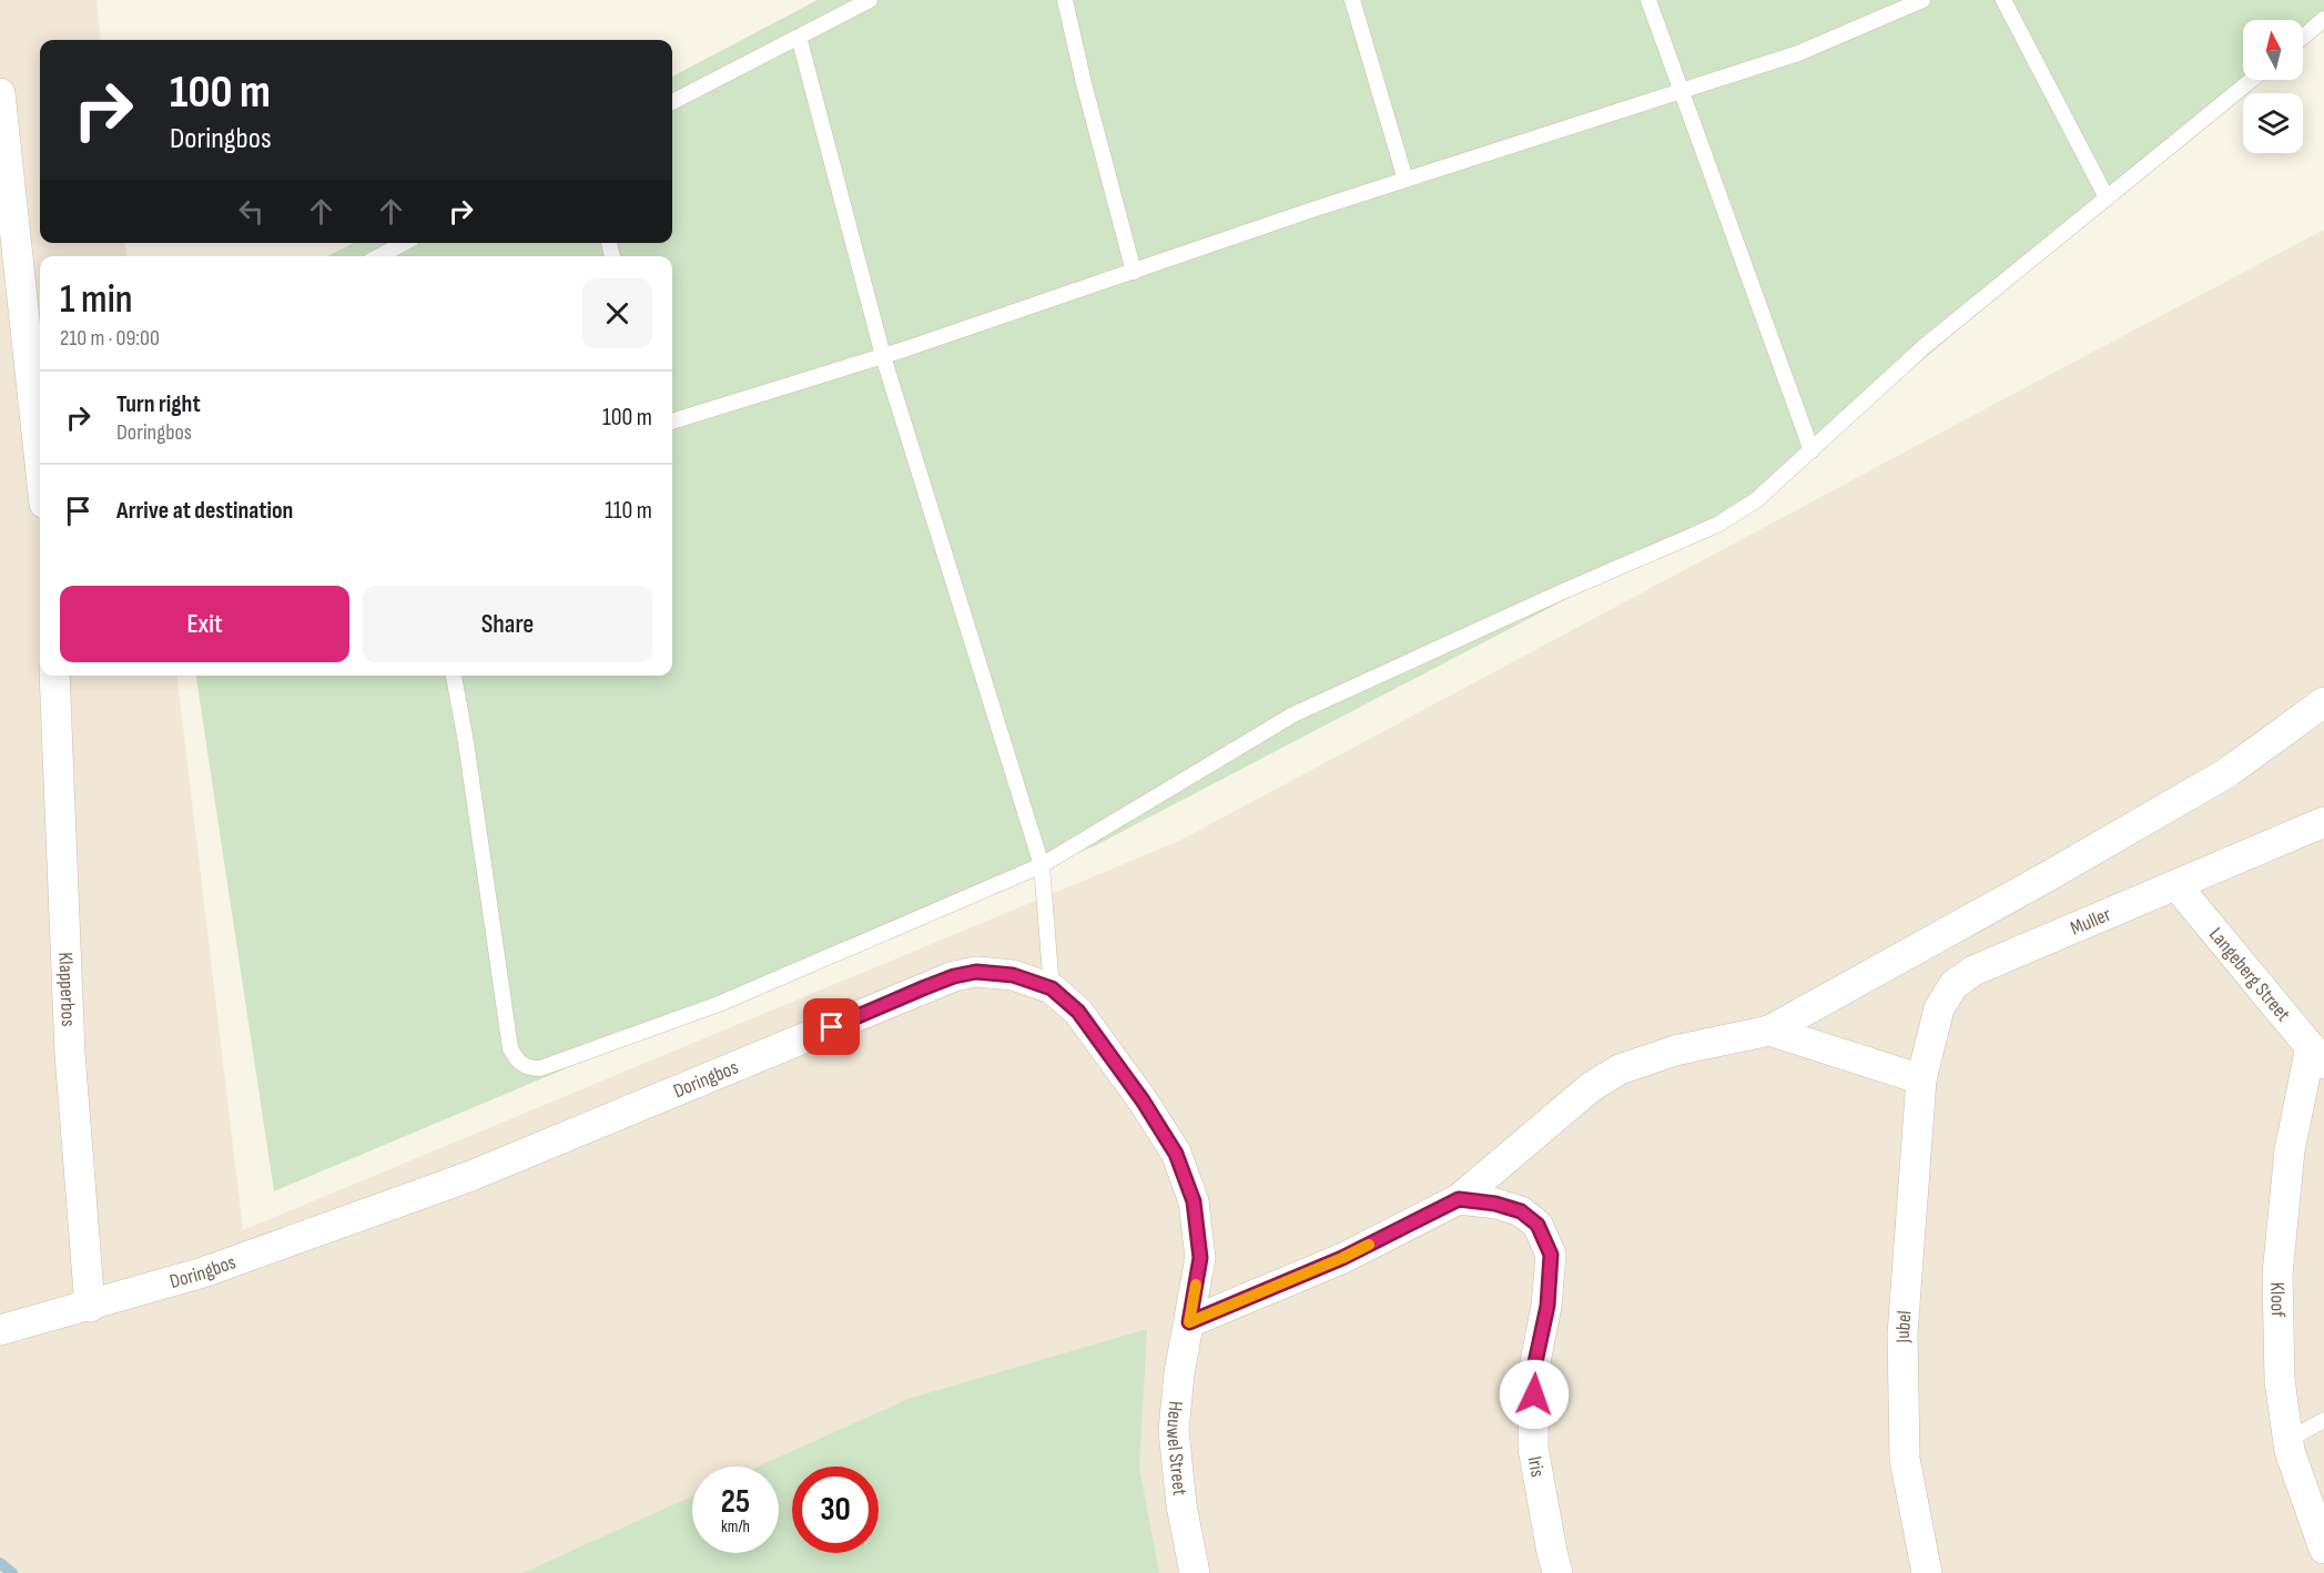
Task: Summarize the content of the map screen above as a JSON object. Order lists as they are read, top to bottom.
{
  "streets": {
    "street": [
      "Muller",
      "Langeberg Street",
      "Klapperbos",
      "Doringbos",
      "Kloof",
      "Jubel",
      "Heuwel Street",
      "Iris"
    ]
  },
  "crossings": [
    ["Muller", "Langeberg Street"],
    ["Muller", "Jubel"],
    ["Langeberg Street", "Kloof"],
    ["Klapperbos", "Doringbos"],
    ["Doringbos", "Heuwel Street"]
  ],
  "north": "top",
  "page": {
    "turn": ["100 m", "Doringbos"],
    "heading": ["1 min", "210 m · 09:00"],
    "list": [
      {
        "name": "Turn right",
        "note": "Doringbos",
        "value": "100 m"
      },
      {
        "name": "Arrive at destination",
        "value": "110 m"
      }
    ],
    "buttons": ["Exit", "Share"],
    "speed": "25 km/h",
    "limit": "30"
  }
}
